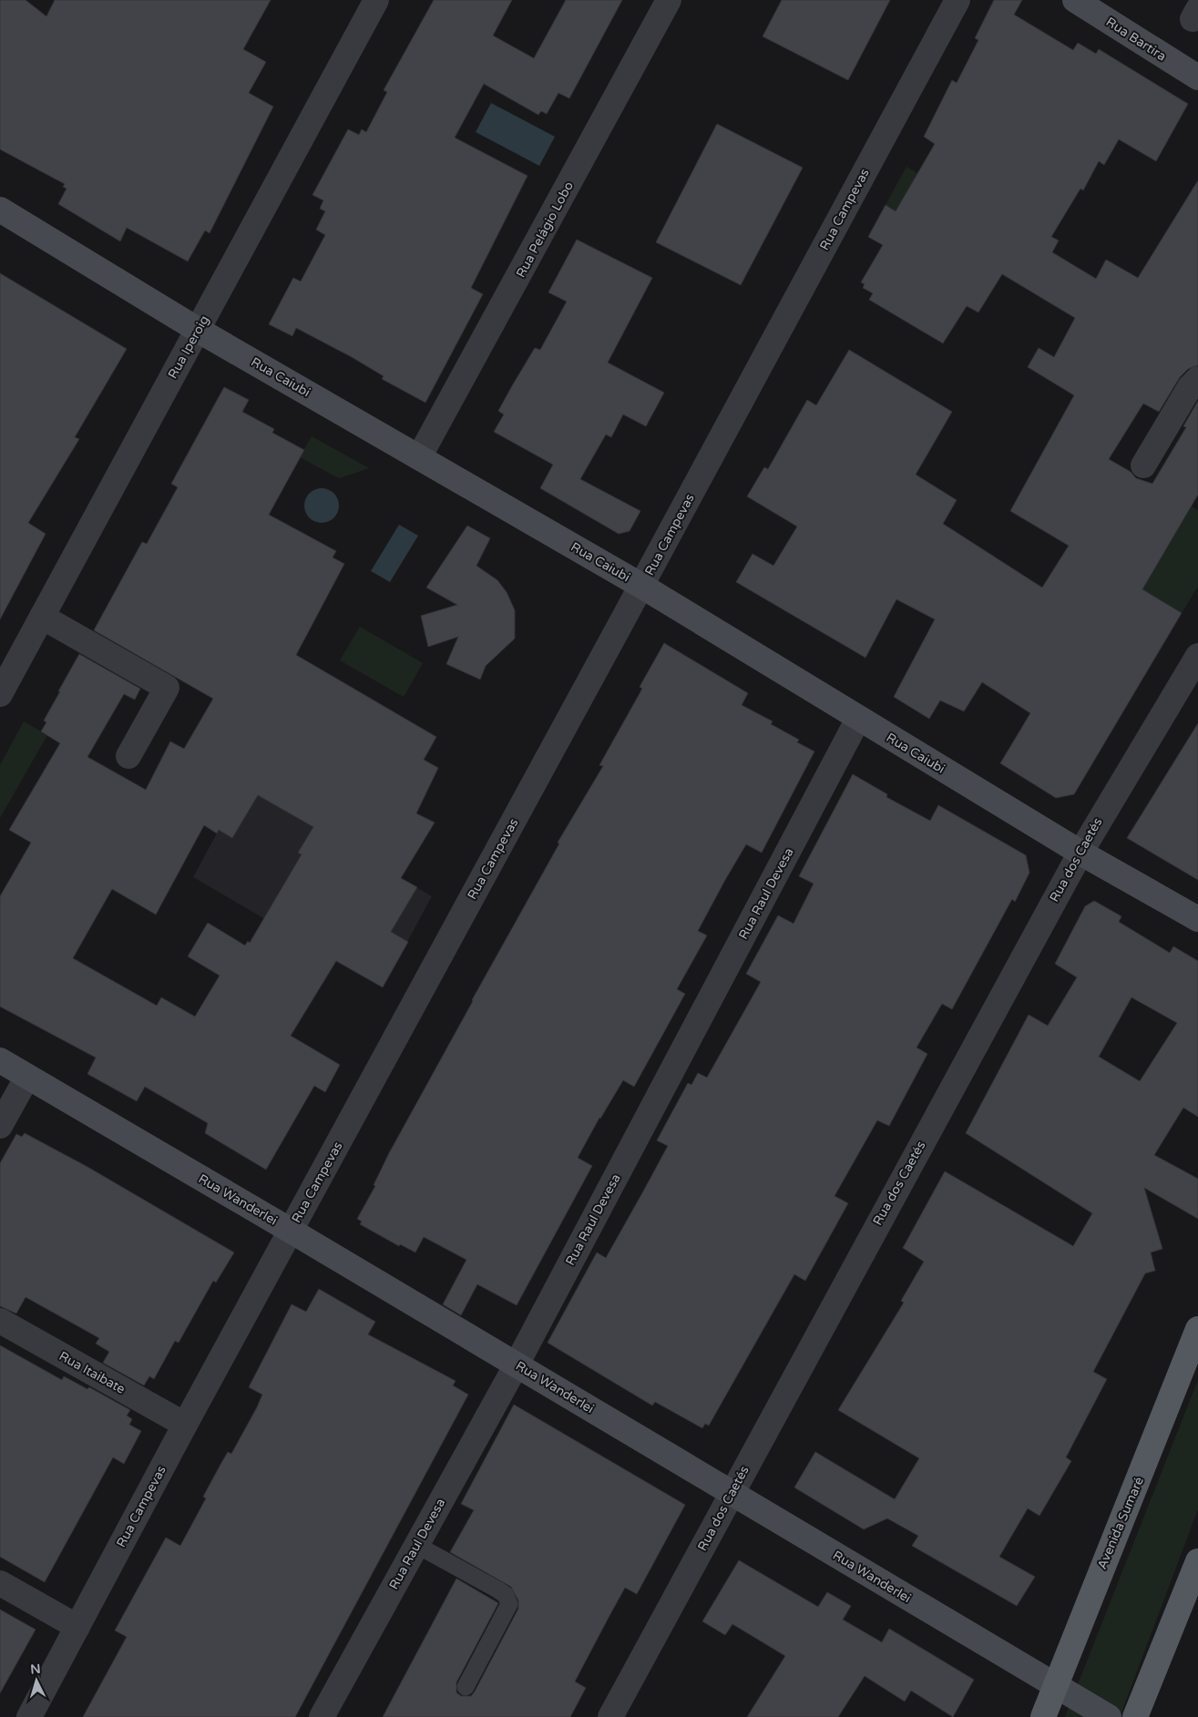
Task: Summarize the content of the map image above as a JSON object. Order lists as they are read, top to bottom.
{
  "streets": {
    "main road": ["Avenida Sumaré"],
    "street": [
      "Rua Bartira",
      "Rua Campevas",
      "Rua Pelágio Lobo",
      "Rua Iperoig",
      "Rua Caiubi",
      "Rua dos Caetés",
      "Rua Raul Devesa",
      "Rua Wanderlei",
      "Rua Itaibate"
    ]
  },
  "crossings": [
    ["Rua Campevas", "Rua Caiubi"],
    ["Rua Campevas", "Rua Wanderlei"],
    ["Rua Campevas", "Rua Itaibate"],
    ["Rua Pelágio Lobo", "Rua Caiubi"],
    ["Rua Iperoig", "Rua Caiubi"],
    ["Rua Caiubi", "Rua dos Caetés"],
    ["Rua Caiubi", "Rua Raul Devesa"],
    ["Rua dos Caetés", "Rua Wanderlei"],
    ["Rua Raul Devesa", "Rua Wanderlei"],
    ["Rua Wanderlei", "Avenida Sumaré"]
  ],
  "north": "top"
}
